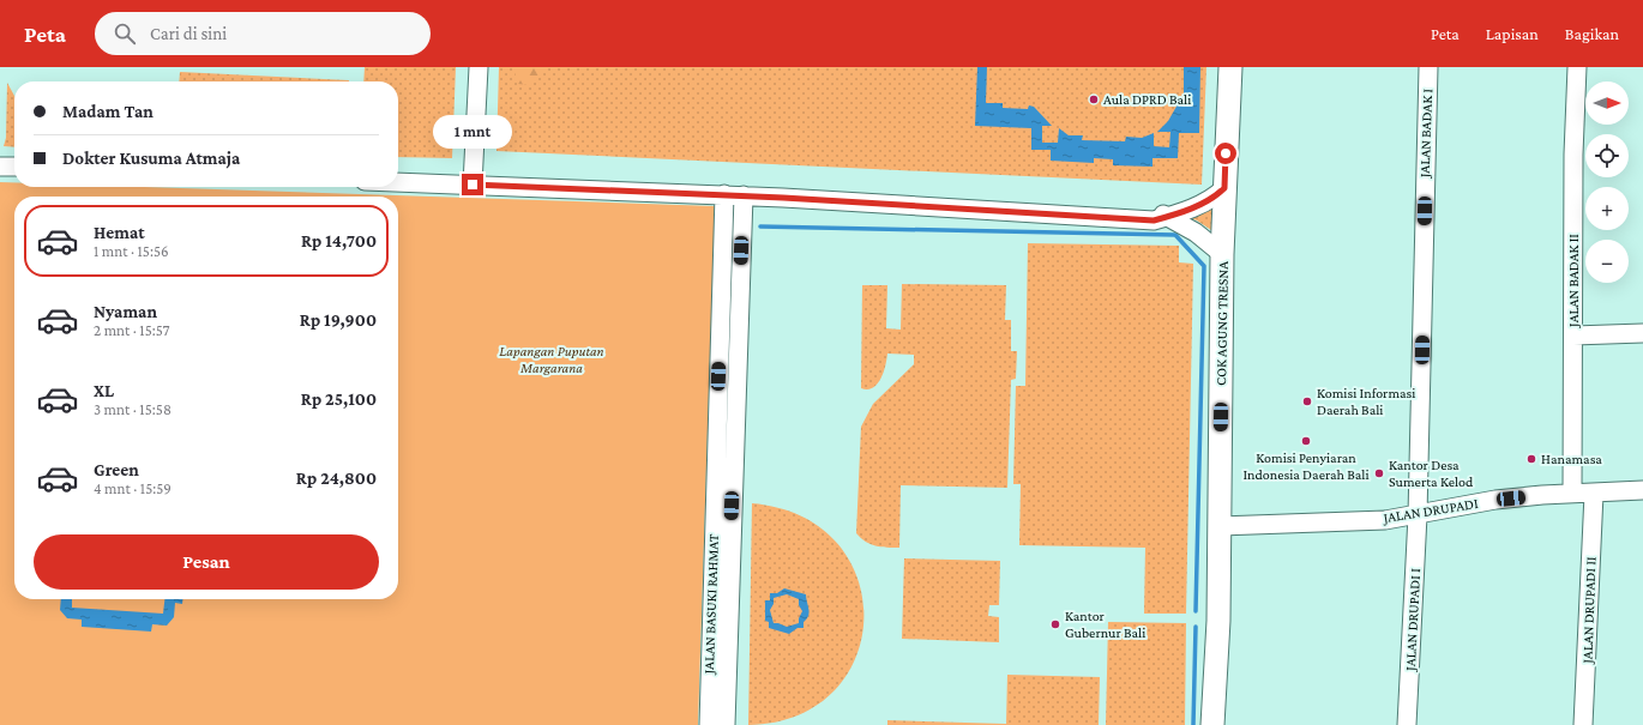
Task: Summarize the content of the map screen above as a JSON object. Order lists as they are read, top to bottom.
{
  "streets": {
    "main road": ["COK AGUNG TRESNA"],
    "street": [
      "JALAN BADAK I",
      "JALAN BADAK II",
      "JALAN DRUPADI",
      "JALAN BASUKI RAHMAT",
      "JALAN DRUPADI II",
      "JALAN DRUPADI I"
    ]
  },
  "crossings": [
    ["JALAN BADAK I", "JALAN DRUPADI"],
    ["JALAN BADAK I", "JALAN DRUPADI I"],
    ["JALAN BADAK II", "JALAN DRUPADI"],
    ["COK AGUNG TRESNA", "JALAN DRUPADI"],
    ["JALAN DRUPADI", "JALAN DRUPADI II"],
    ["JALAN DRUPADI", "JALAN DRUPADI I"]
  ],
  "parks": ["Lapangan Puputan Margarana"],
  "places": [
    "Aula DPRD Bali",
    "Komisi Informasi Daerah Bali",
    "Komisi Penyiaran Indonesia Daerah Bali",
    "Hanamasa",
    "Kantor Desa Sumerta Kelod",
    "Kantor Gubernur Bali"
  ],
  "north": "right",
  "page": {
    "header": "Peta",
    "search": "Cari di sini",
    "nav": ["Peta", "Lapisan", "Bagikan"],
    "map_buttons": ["+", "−"],
    "banner": ["Madam Tan", "Dokter Kusuma Atmaja"],
    "bubble": "1 mnt",
    "list": [
      {
        "name": "Hemat",
        "note": "1 mnt · 15:56",
        "value": "Rp 14,700"
      },
      {
        "name": "Nyaman",
        "note": "2 mnt · 15:57",
        "value": "Rp 19,900"
      },
      {
        "name": "XL",
        "note": "3 mnt · 15:58",
        "value": "Rp 25,100"
      },
      {
        "name": "Green",
        "note": "4 mnt · 15:59",
        "value": "Rp 24,800"
      }
    ],
    "buttons": "Pesan"
  }
}
